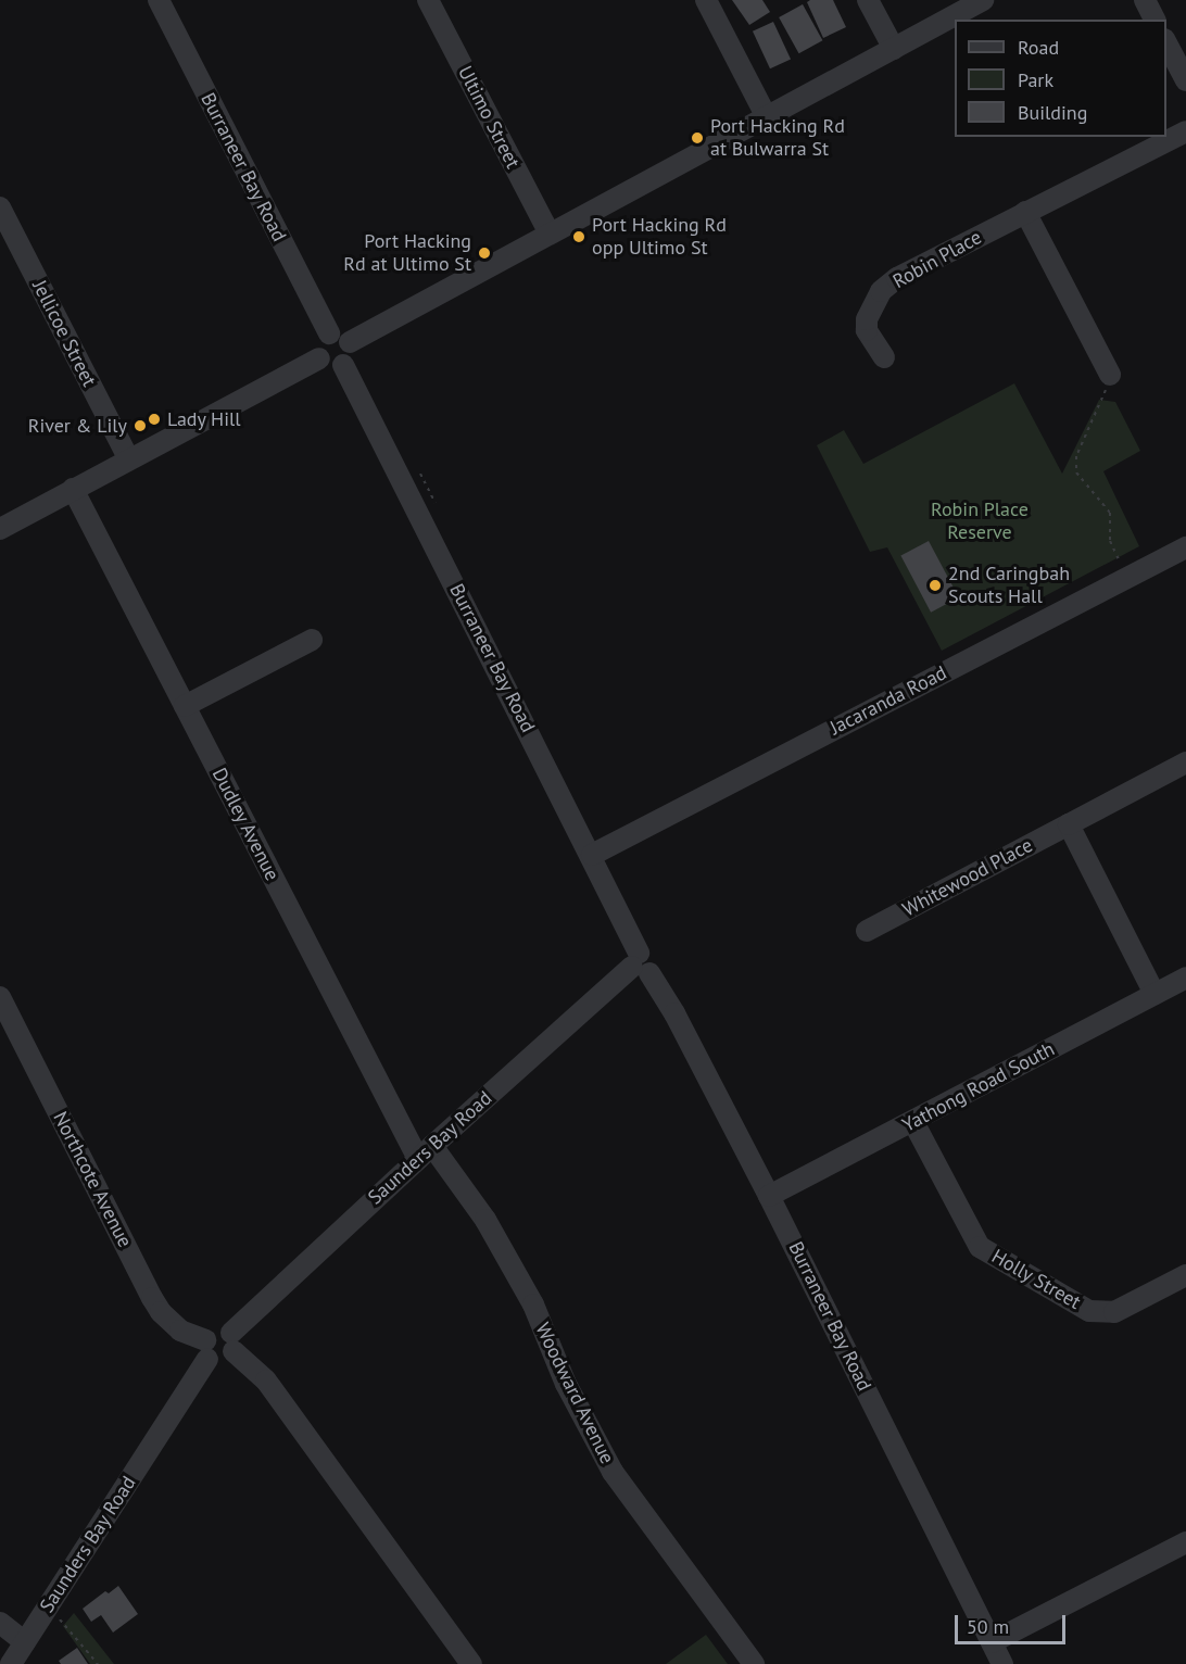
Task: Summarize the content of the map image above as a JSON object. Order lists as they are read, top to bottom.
{
  "streets": {
    "street": [
      "Ultimo Street",
      "Burraneer Bay Road",
      "Robin Place",
      "Jellicoe Street",
      "Jacaranda Road",
      "Dudley Avenue",
      "Whitewood Place",
      "Yathong Road South",
      "Saunders Bay Road",
      "Northcote Avenue",
      "Holly Street",
      "Woodward Avenue"
    ]
  },
  "crossings": [
    ["Burraneer Bay Road", "Jacaranda Road"],
    ["Burraneer Bay Road", "Yathong Road South"],
    ["Burraneer Bay Road", "Saunders Bay Road"],
    ["Dudley Avenue", "Saunders Bay Road"],
    ["Dudley Avenue", "Woodward Avenue"],
    ["Yathong Road South", "Holly Street"],
    ["Saunders Bay Road", "Northcote Avenue"],
    ["Saunders Bay Road", "Woodward Avenue"]
  ],
  "parks": ["Robin Place Reserve"],
  "places": [
    "Port Hacking Rd at Bulwarra St",
    "Port Hacking Rd opp Ultimo St",
    "Port Hacking Rd at Ultimo St",
    "Lady Hill",
    "River & Lily",
    "2nd Caringbah Scouts Hall"
  ],
  "legend": ["Road", "Park", "Building"],
  "scale_bar": "50 m"
}
